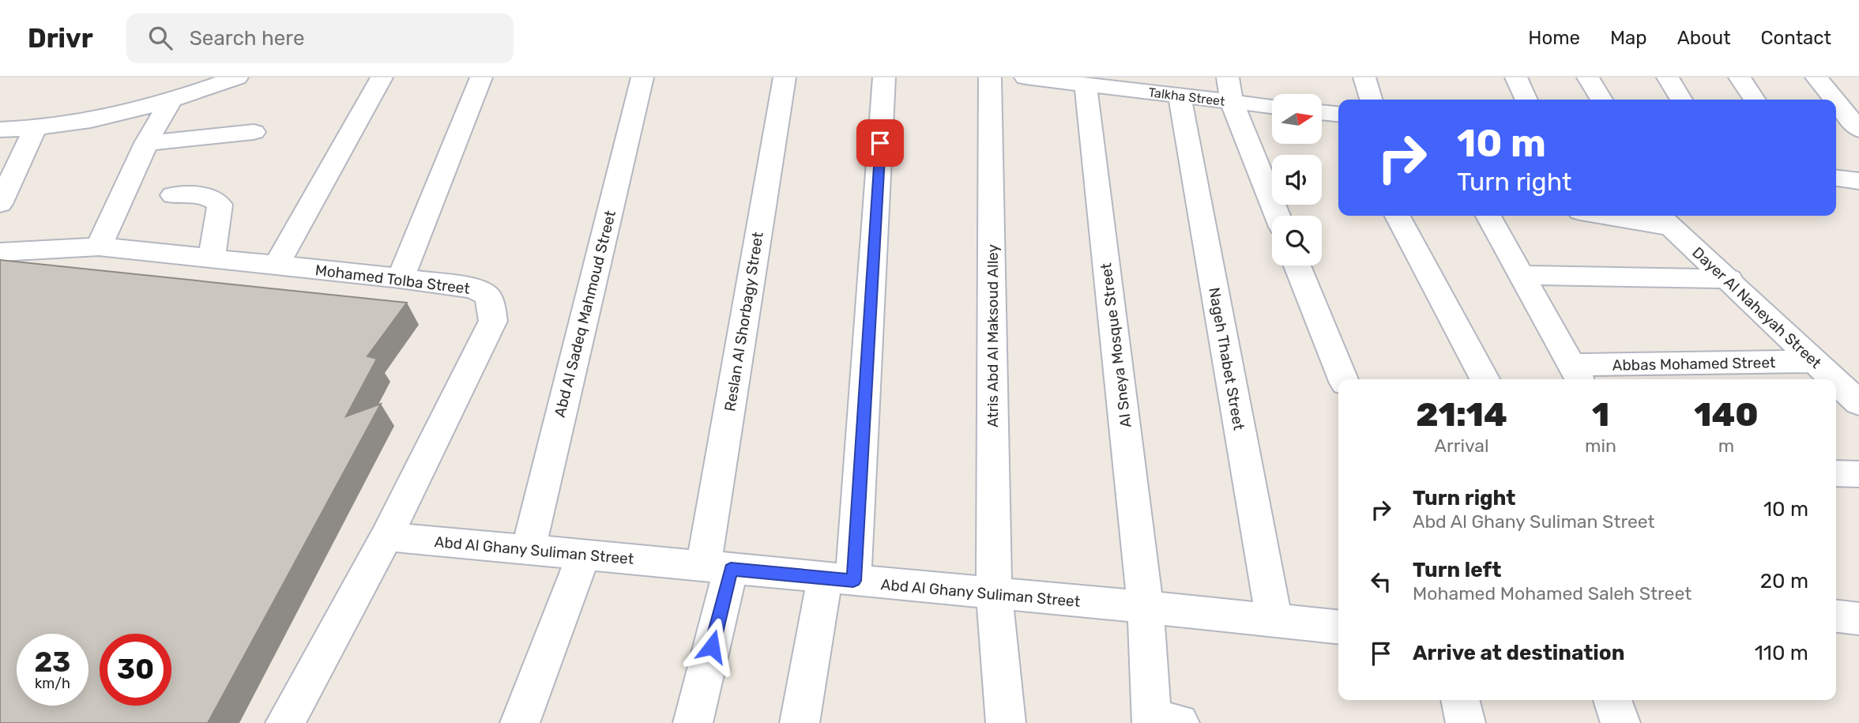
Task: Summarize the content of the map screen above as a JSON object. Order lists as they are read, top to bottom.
{
  "streets": {
    "street": [
      "Talkha Street",
      "Mohamed Tolba Street",
      "Dayer Al Naheyah Street",
      "Abd Al Sadeq Mahmoud Street",
      "Reslan Al Shorbagy Street",
      "Atris Abd Al Maksoud Alley",
      "Al Sneya Mosque Street",
      "Nageh Thabet Street",
      "Abbas Mohamed Street",
      "Abd Al Ghany Suliman Street"
    ]
  },
  "crossings": [
    ["Talkha Street", "Al Sneya Mosque Street"],
    ["Talkha Street", "Nageh Thabet Street"],
    ["Mohamed Tolba Street", "Abd Al Ghany Suliman Street"],
    ["Dayer Al Naheyah Street", "Abbas Mohamed Street"],
    ["Abd Al Sadeq Mahmoud Street", "Abd Al Ghany Suliman Street"],
    ["Reslan Al Shorbagy Street", "Abd Al Ghany Suliman Street"],
    ["Atris Abd Al Maksoud Alley", "Abd Al Ghany Suliman Street"],
    ["Al Sneya Mosque Street", "Abd Al Ghany Suliman Street"],
    ["Nageh Thabet Street", "Abd Al Ghany Suliman Street"]
  ],
  "north": "right",
  "page": {
    "header": "Drivr",
    "search": "Search here",
    "nav": [
      "Home",
      "Map",
      "About",
      "Contact"
    ],
    "turn": ["10 m", "Turn right"],
    "eta": [
      "21:14",
      "Arrival",
      "1",
      "min",
      "140",
      "m"
    ],
    "list": [
      {
        "name": "Turn right",
        "note": "Abd Al Ghany Suliman Street",
        "value": "10 m"
      },
      {
        "name": "Turn left",
        "note": "Mohamed Mohamed Saleh Street",
        "value": "20 m"
      },
      {
        "name": "Arrive at destination",
        "value": "110 m"
      }
    ],
    "speed": "23 km/h",
    "limit": "30"
  }
}
